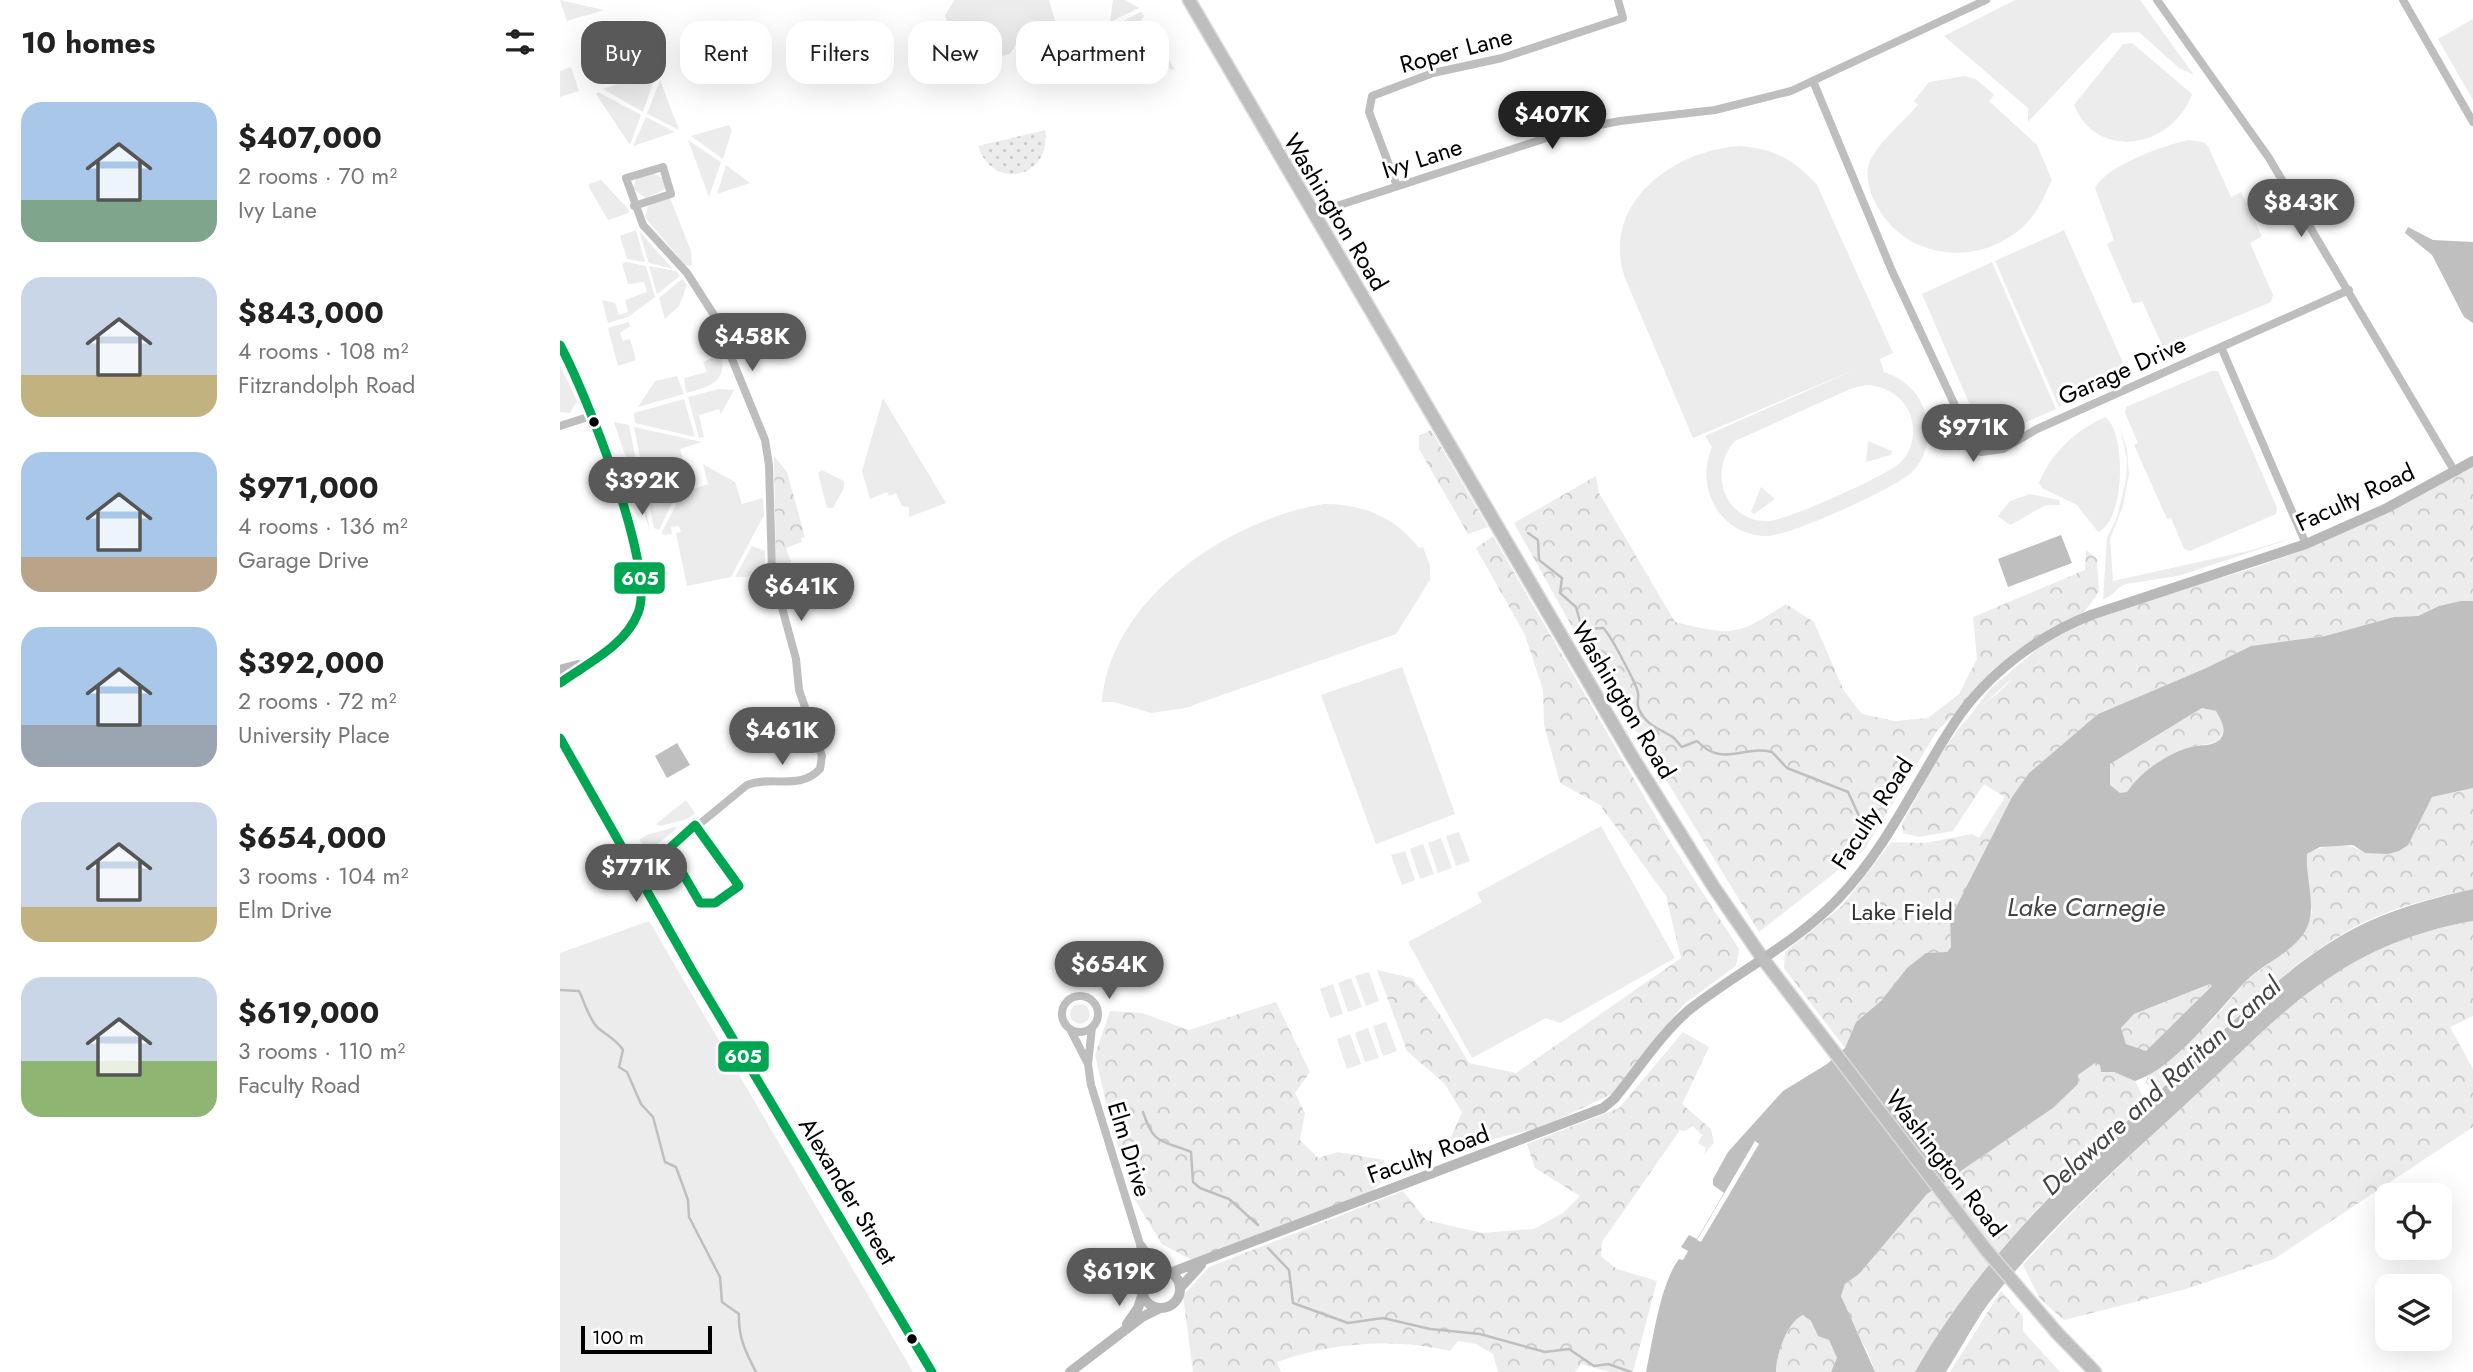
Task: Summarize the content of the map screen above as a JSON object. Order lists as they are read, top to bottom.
{
  "streets": {
    "main road": ["Washington Road"],
    "street": [
      "Roper Lane",
      "Ivy Lane",
      "Garage Drive",
      "Faculty Road",
      "Elm Drive",
      "Alexander Street"
    ]
  },
  "crossings": [
    ["Roper Lane", "Ivy Lane"],
    ["Ivy Lane", "Washington Road"],
    ["Ivy Lane", "Garage Drive"],
    ["Washington Road", "Faculty Road"],
    ["Faculty Road", "Elm Drive"]
  ],
  "water": ["Lake Carnegie", "Delaware and Raritan Canal"],
  "parks": ["Lake Field"],
  "lines": ["transit line 605"],
  "scale_bar": "100 m",
  "page": {
    "heading": "10 homes",
    "chip": [
      "Buy",
      "Rent",
      "Filters",
      "New",
      "Apartment"
    ],
    "list": [
      {
        "name": "$407,000",
        "note": "2 rooms · 70 m² · Ivy Lane"
      },
      {
        "name": "$843,000",
        "note": "4 rooms · 108 m² · Fitzrandolph Road"
      },
      {
        "name": "$971,000",
        "note": "4 rooms · 136 m² · Garage Drive"
      },
      {
        "name": "$392,000",
        "note": "2 rooms · 72 m² · University Place"
      },
      {
        "name": "$654,000",
        "note": "3 rooms · 104 m² · Elm Drive"
      },
      {
        "name": "$619,000",
        "note": "3 rooms · 110 m² · Faculty Road"
      }
    ],
    "price": [
      "$407K",
      "$843K",
      "$458K",
      "$971K",
      "$392K",
      "$641K",
      "$461K",
      "$771K",
      "$654K",
      "$619K"
    ],
    "scale": "100 m"
  }
}
